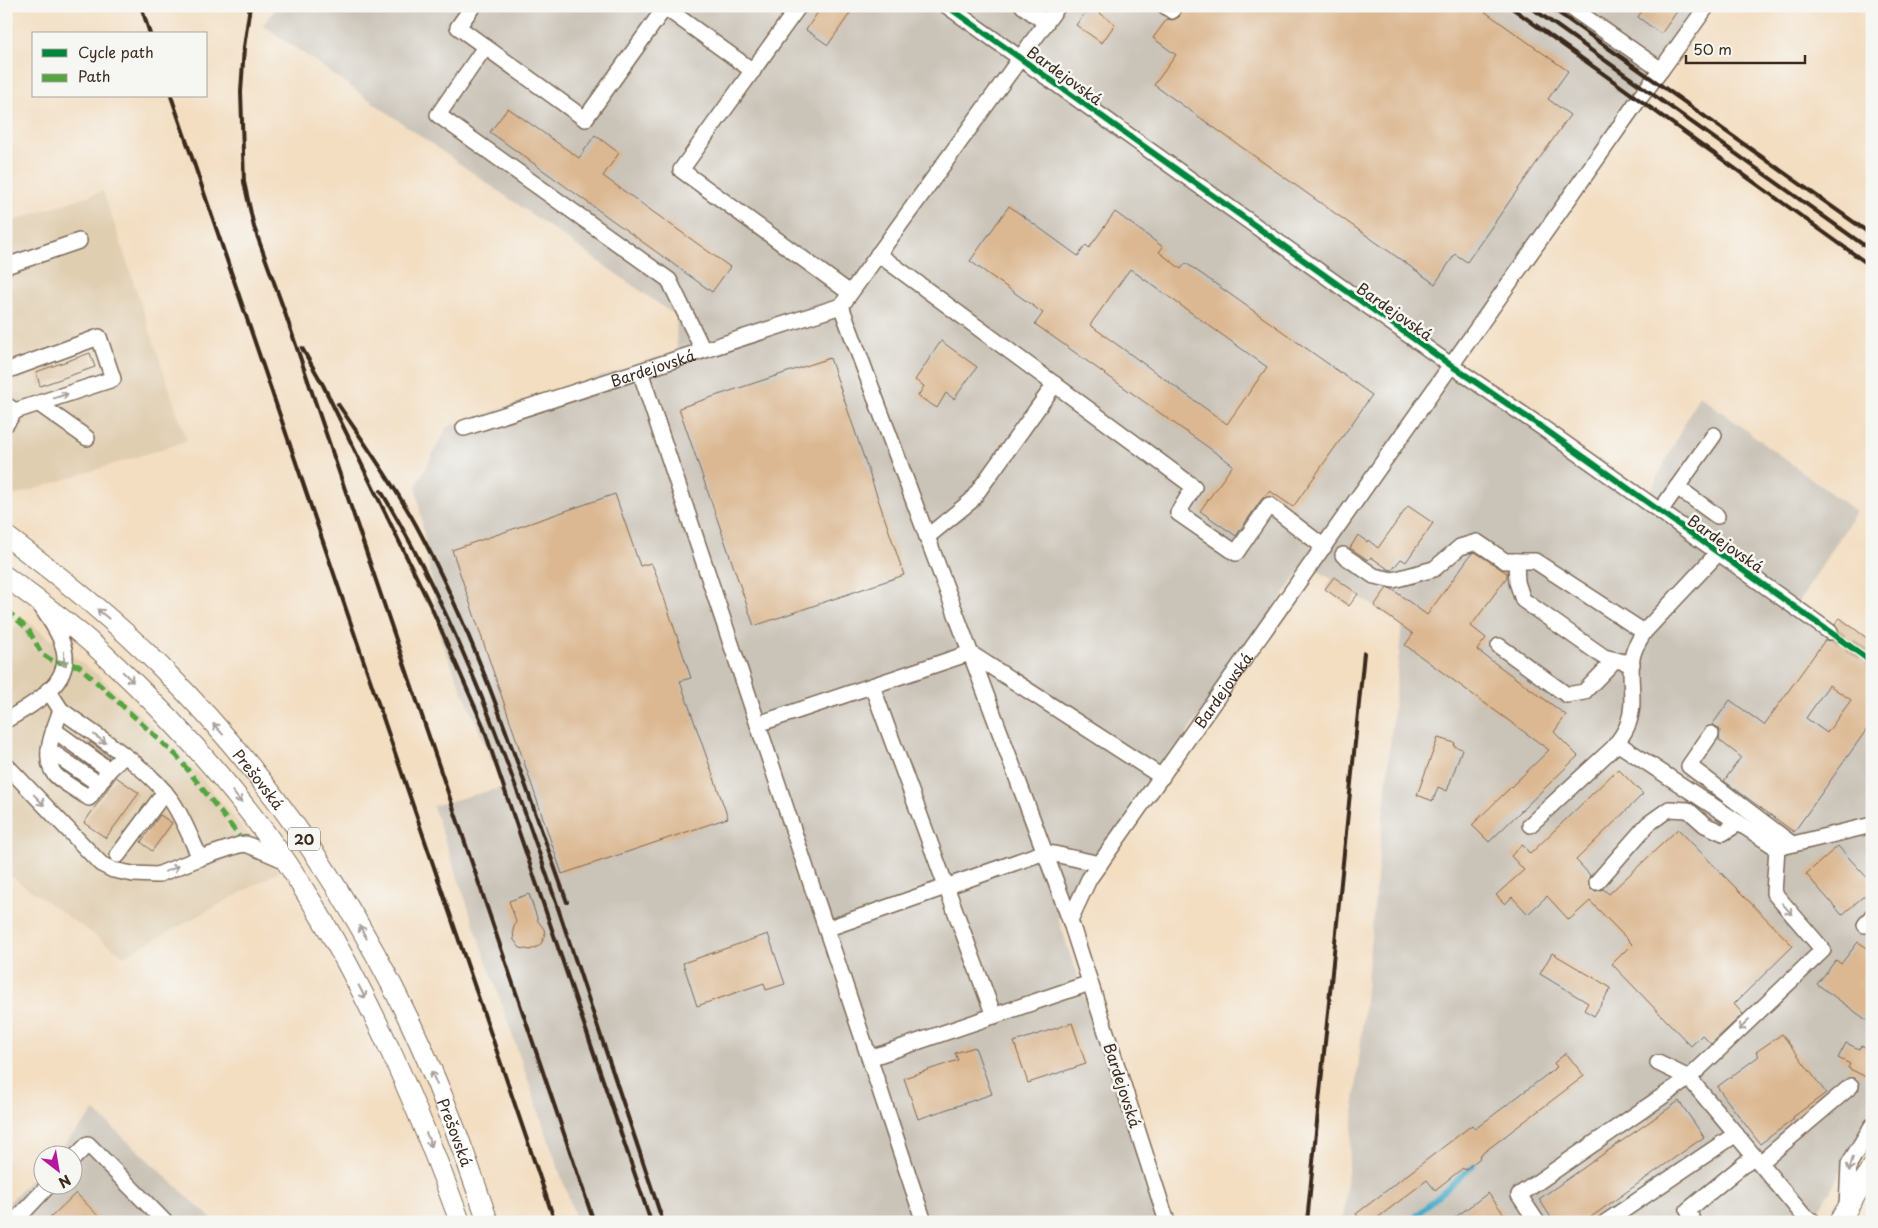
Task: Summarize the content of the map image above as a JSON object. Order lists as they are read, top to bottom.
{
  "streets": {
    "main road": ["Prešovská", "20"],
    "street": ["Bardejovská"]
  },
  "legend": ["Cycle path", "Path"],
  "scale_bar": "50 m",
  "north": "bottom right"
}
